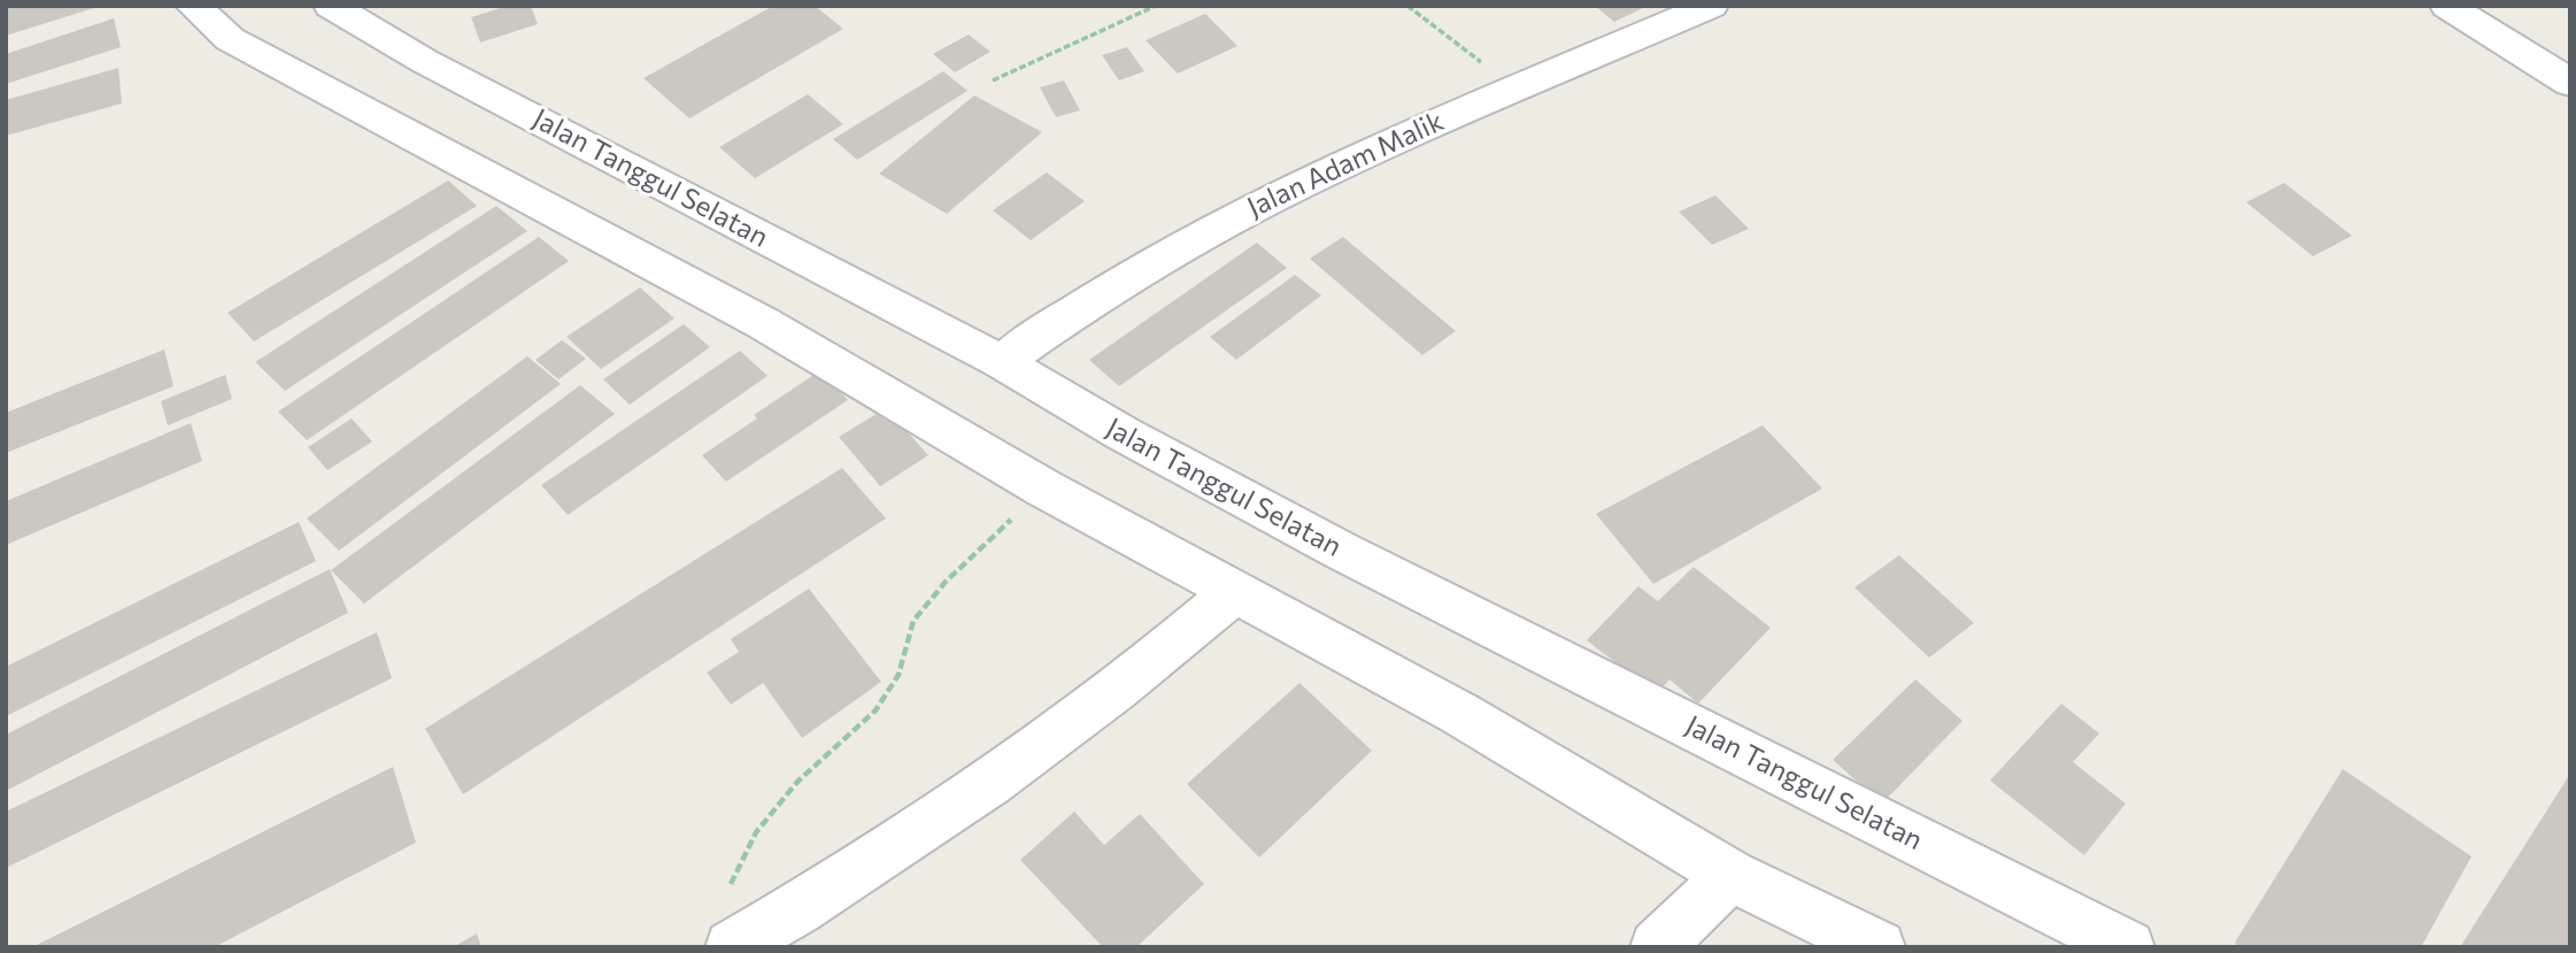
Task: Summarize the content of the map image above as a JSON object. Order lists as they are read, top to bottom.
{
  "streets": {
    "street": ["Jalan Adam Malik", "Jalan Tanggul Selatan"]
  },
  "crossings": [
    ["Jalan Adam Malik", "Jalan Tanggul Selatan"]
  ]
}
